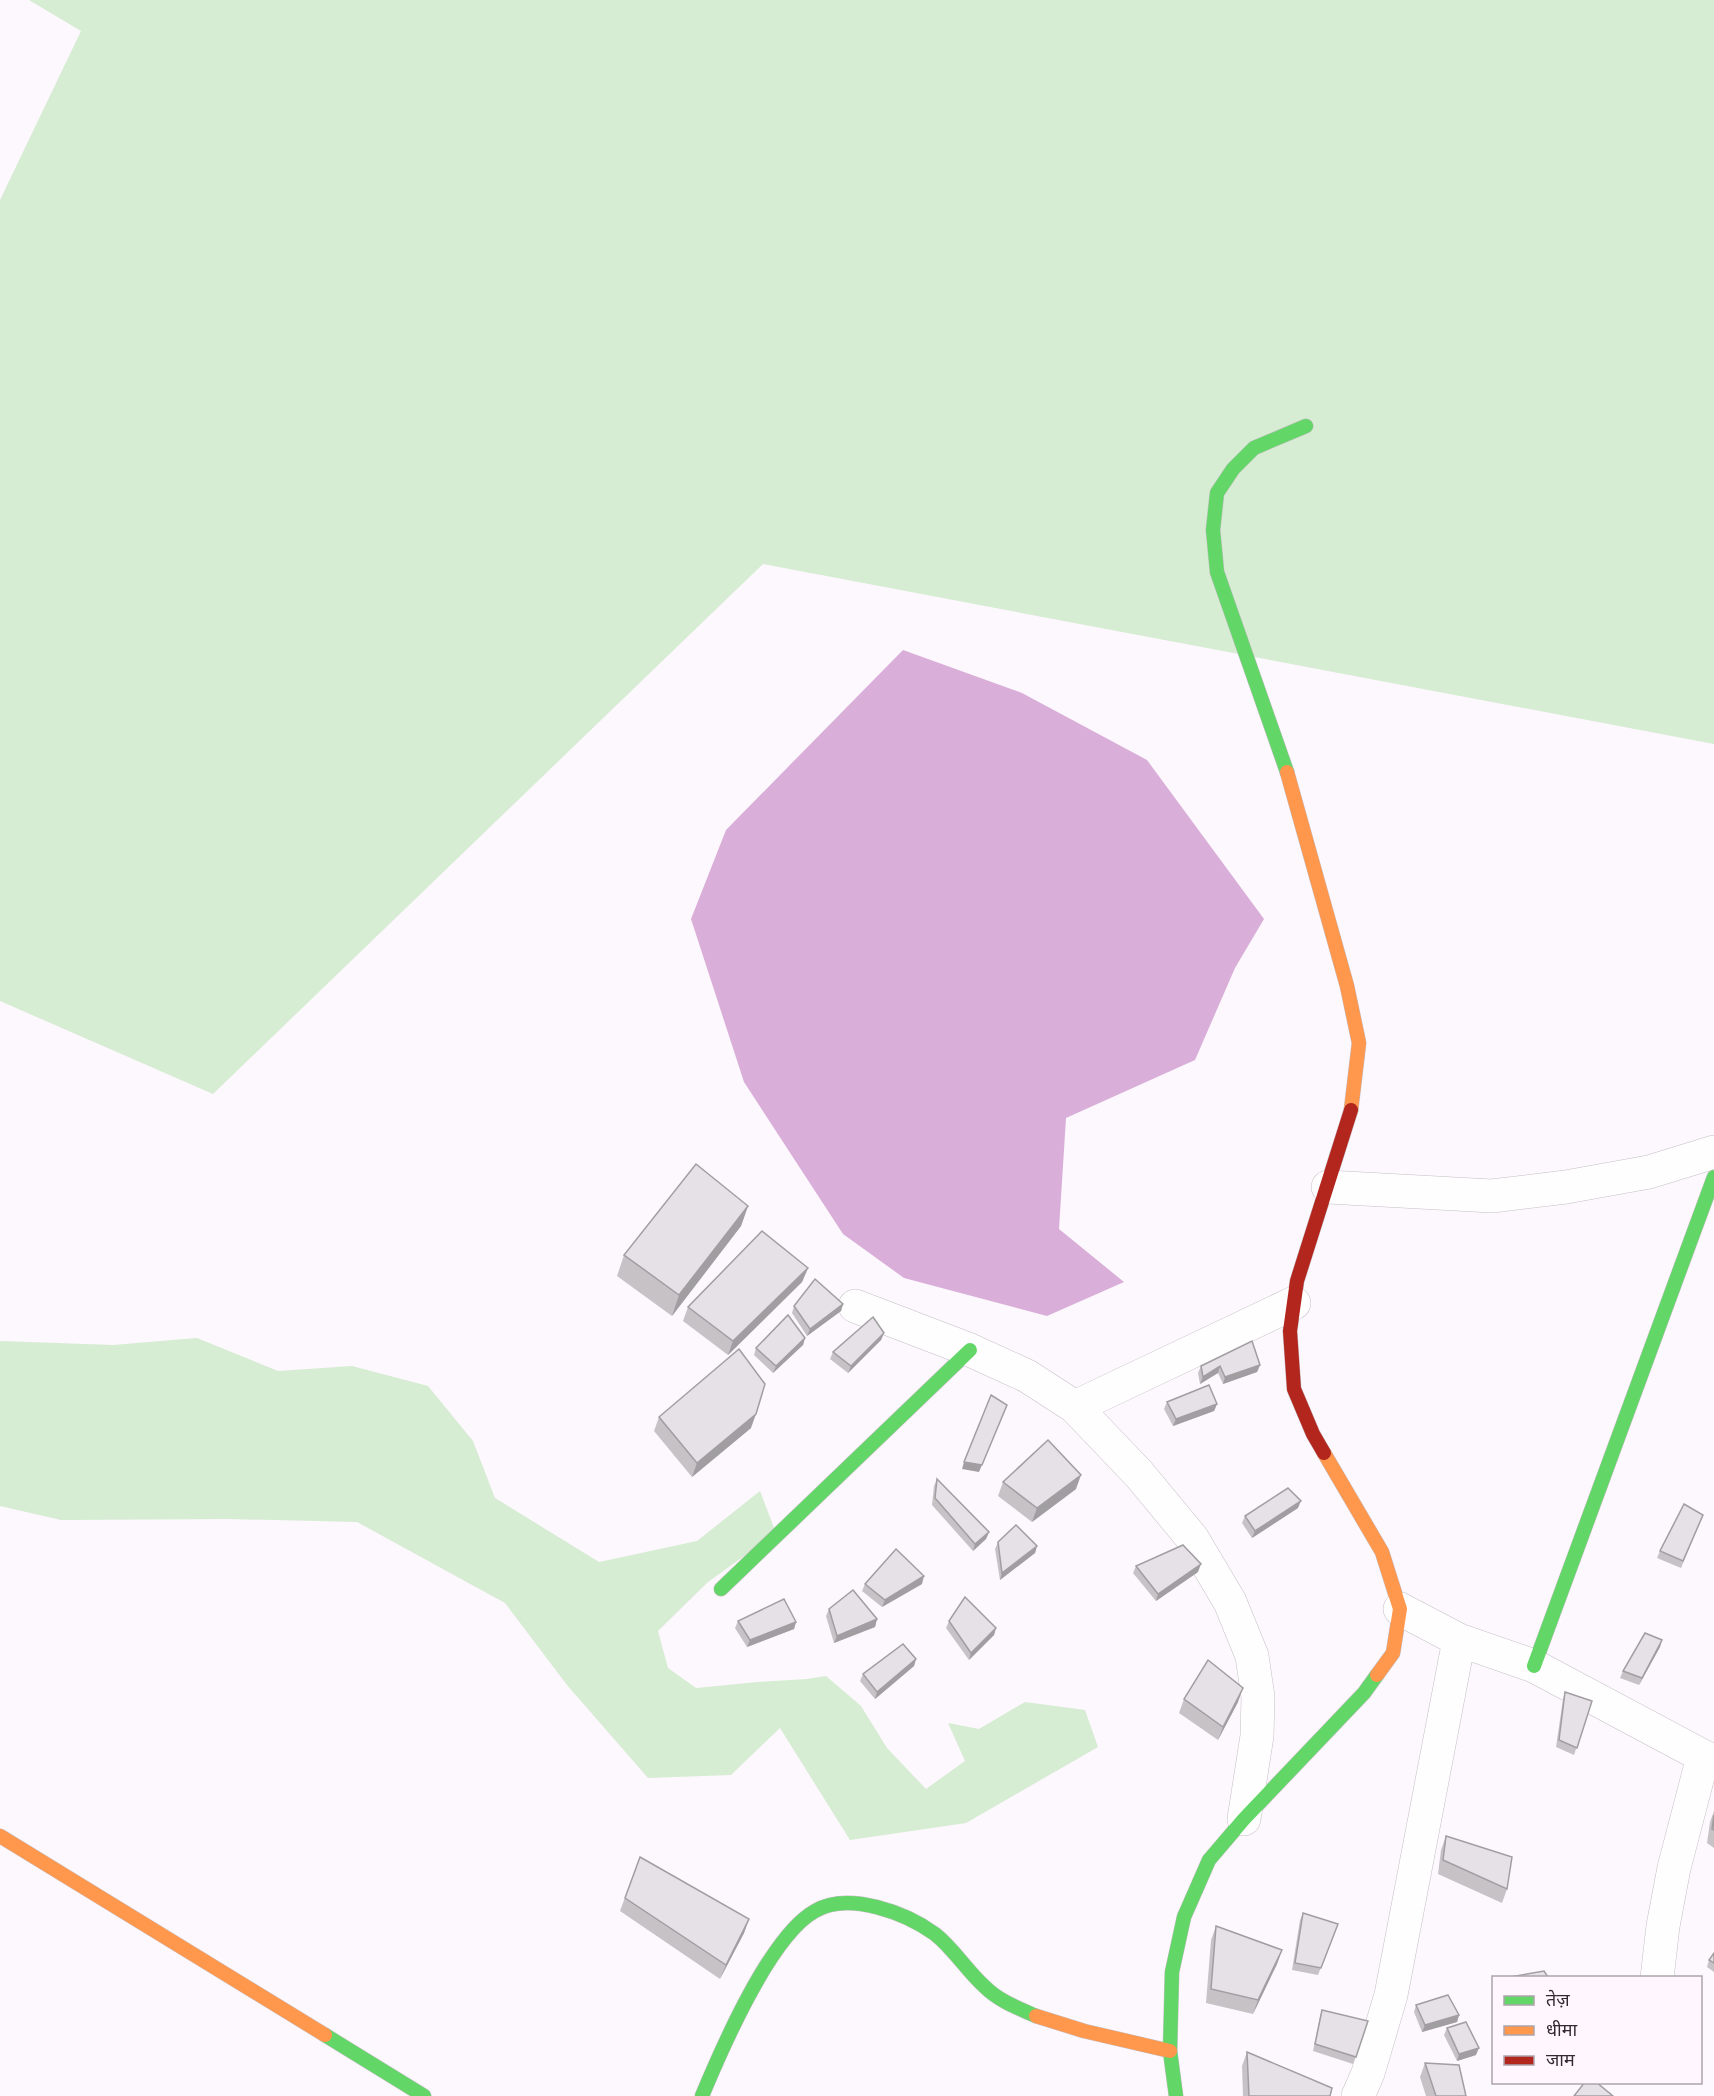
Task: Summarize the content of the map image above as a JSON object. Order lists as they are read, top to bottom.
{
  "legend": ["तेज़", "धीमा", "जाम"]
}
